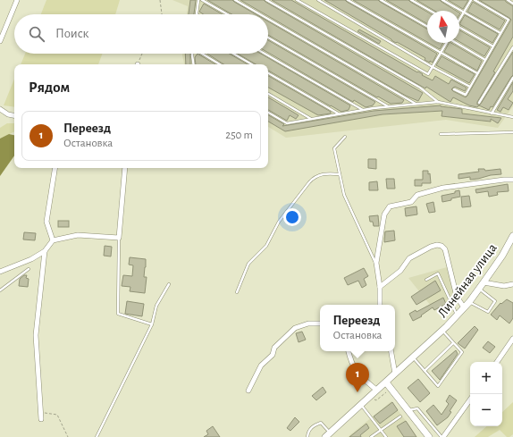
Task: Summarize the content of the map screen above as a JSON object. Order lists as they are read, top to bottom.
{
  "streets": {
    "street": ["Линейная улица"]
  },
  "north": "top",
  "page": {
    "search": "Поиск",
    "heading": "Рядом",
    "list": [
      {
        "mark": "1",
        "name": "Переезд",
        "note": "Остановка",
        "value": "250 m"
      }
    ],
    "popup": ["Переезд", "Остановка"],
    "map_buttons": ["+", "−"],
    "pins": "1"
  }
}
